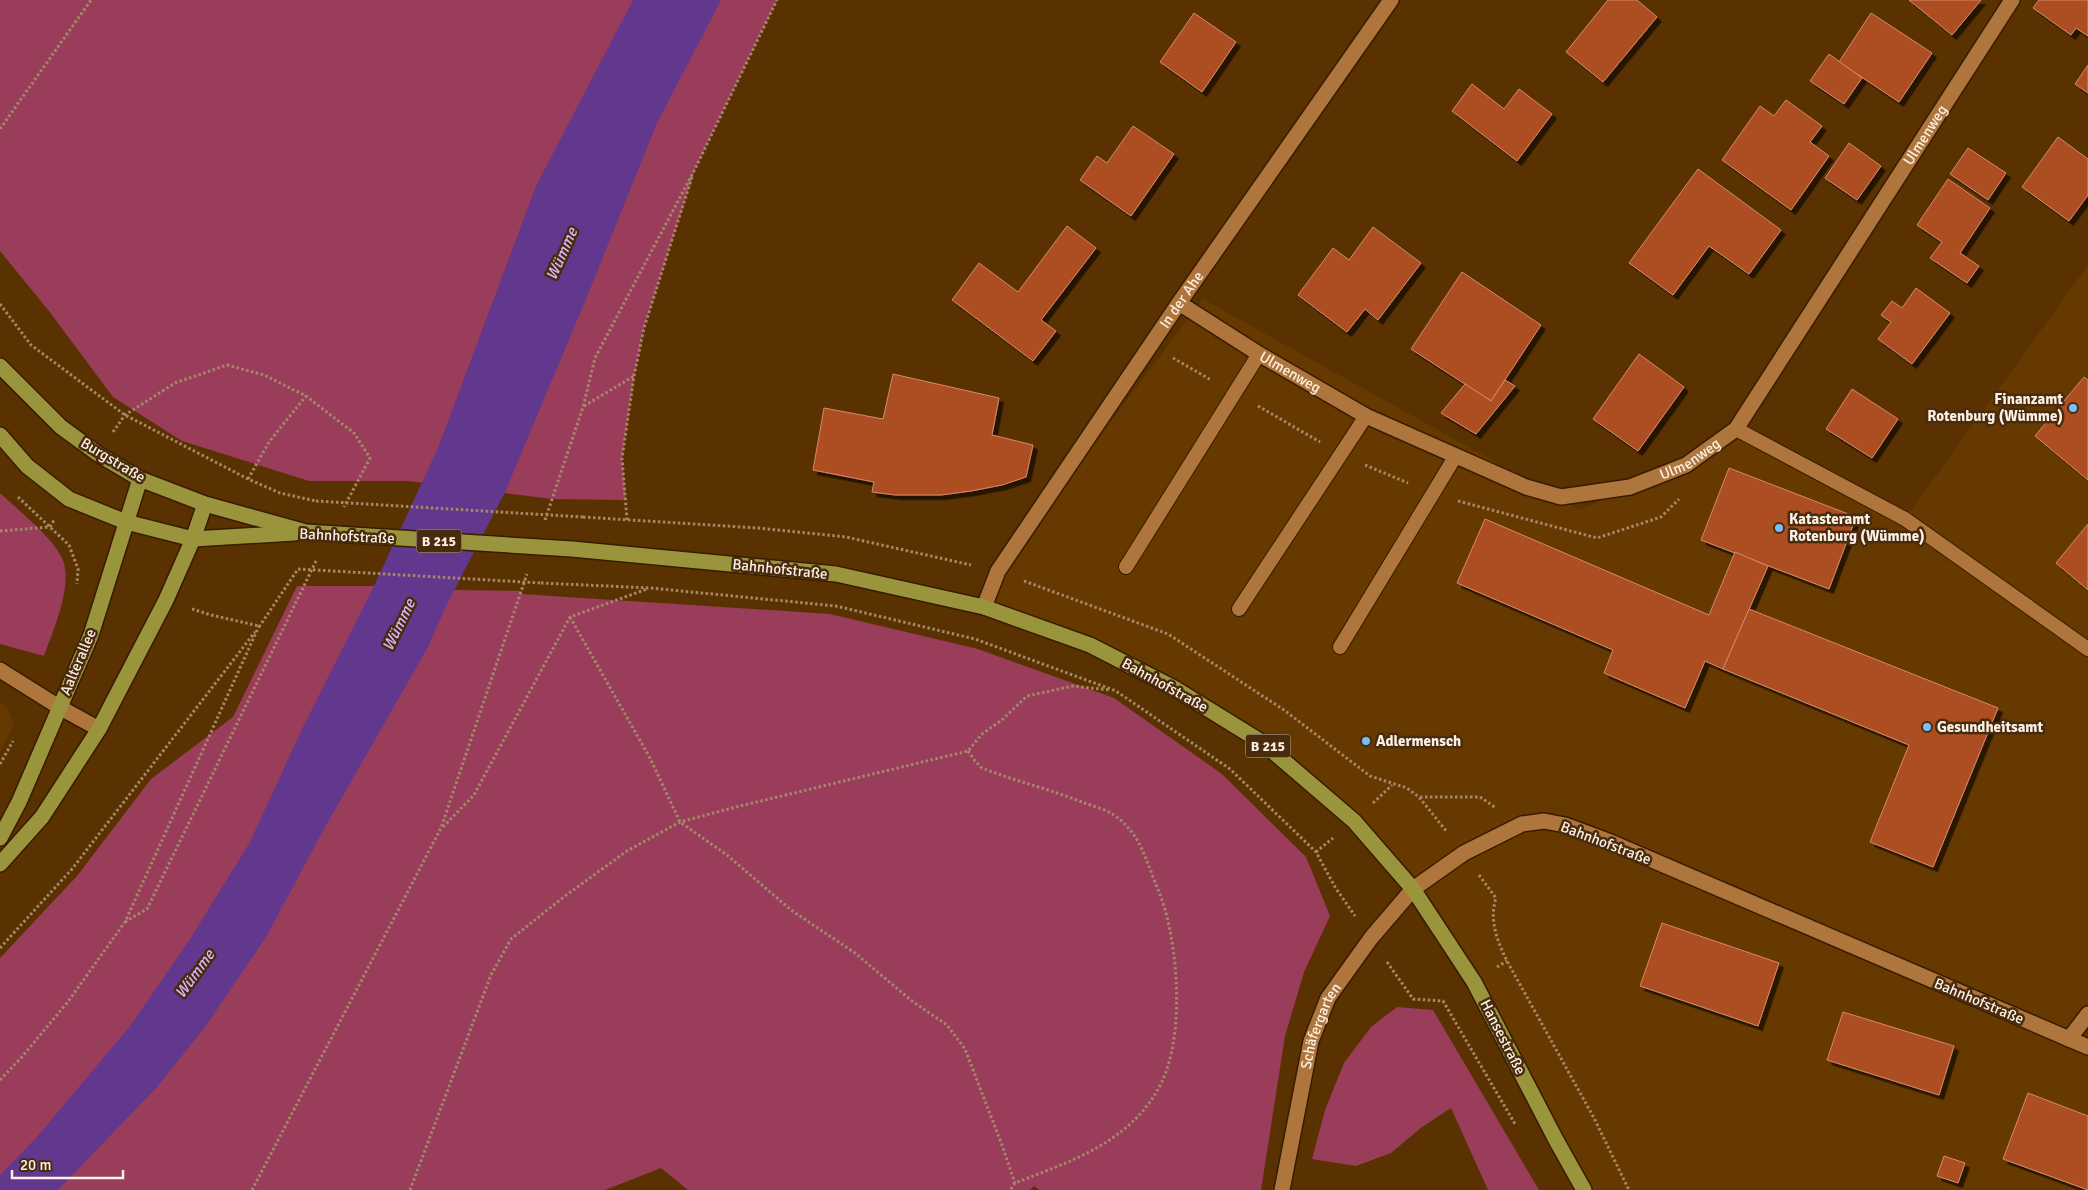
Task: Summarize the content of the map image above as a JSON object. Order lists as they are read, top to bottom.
{
  "streets": {
    "main road": [
      "Burgstraße",
      "Bahnhofstraße",
      "B 215",
      "Aalterallee",
      "Hansestraße"
    ],
    "street": ["Ulmenweg", "In der Ahe", "Schäfergarten"]
  },
  "crossings": [
    ["Ulmenweg", "In der Ahe"],
    ["In der Ahe", "Bahnhofstraße"],
    ["Burgstraße", "Bahnhofstraße"],
    ["Burgstraße", "Aalterallee"],
    ["Bahnhofstraße", "B 215"],
    ["Bahnhofstraße", "Aalterallee"],
    ["Bahnhofstraße", "Schäfergarten"],
    ["Bahnhofstraße", "Hansestraße"],
    ["B 215", "Aalterallee"],
    ["Schäfergarten", "Hansestraße"]
  ],
  "water": ["Wümme"],
  "places": [
    "Finanzamt Rotenburg (Wümme)",
    "Katasteramt Rotenburg (Wümme)",
    "Gesundheitsamt",
    "Adlermensch"
  ],
  "scale_bar": "20 m"
}
